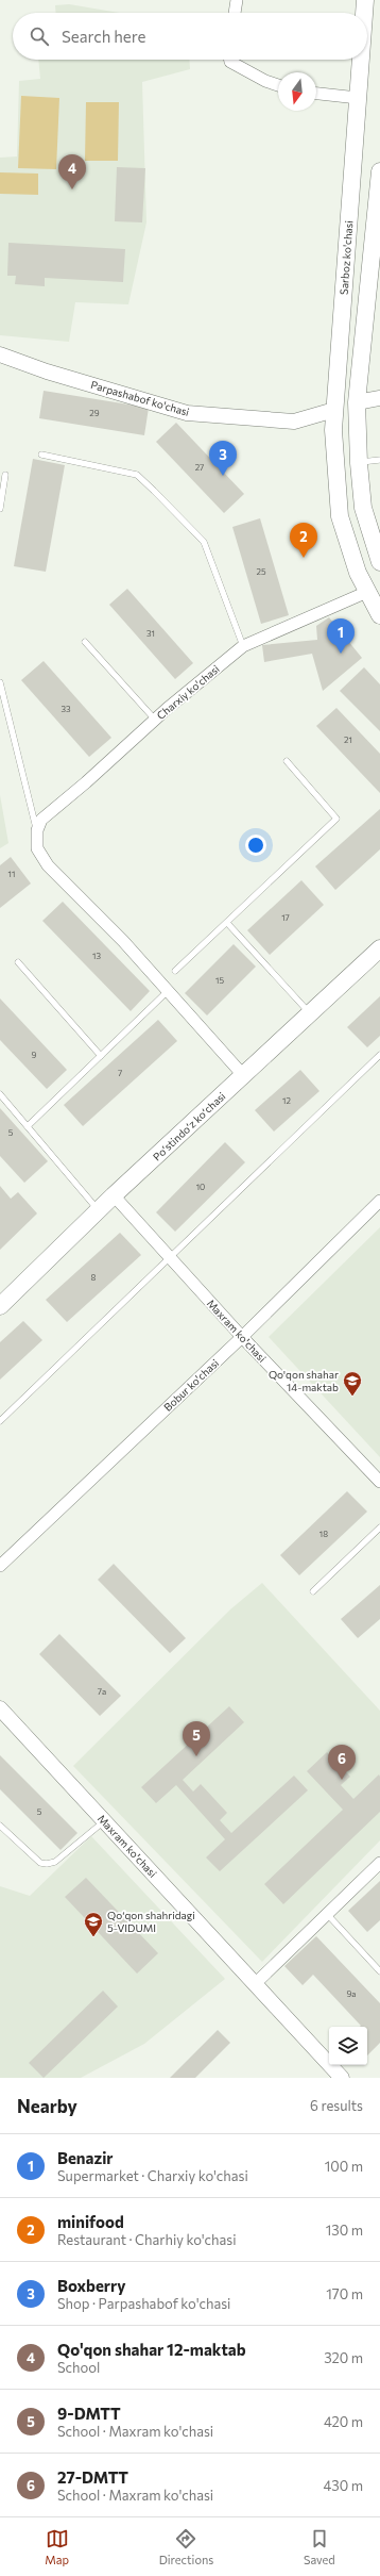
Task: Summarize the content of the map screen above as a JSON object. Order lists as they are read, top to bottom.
{
  "streets": {
    "main road": ["Sarboz ko'chasi", "Poʻstindoʻz koʻchasi"],
    "street": [
      "Parpashabof ko'chasi",
      "Charxiy ko'chasi",
      "Maxram ko'chasi",
      "Bobur ko'chasi"
    ]
  },
  "crossings": [
    ["Sarboz ko'chasi", "Parpashabof ko'chasi"],
    ["Sarboz ko'chasi", "Charxiy ko'chasi"],
    ["Poʻstindoʻz koʻchasi", "Maxram ko'chasi"],
    ["Maxram ko'chasi", "Bobur ko'chasi"]
  ],
  "places": {
    "school or university": ["Qo'qon shahar 14-maktab", "Qoʻqon shahridagi 5-VIDUMI"]
  },
  "house_numbers": [
    "29",
    "27",
    "25",
    "31",
    "33",
    "21",
    "11",
    "17",
    "13",
    "15",
    "9",
    "7",
    "12",
    "5",
    "10",
    "8",
    "18",
    "7a",
    "5",
    "9a"
  ],
  "north": "bottom",
  "page": {
    "search": "Search here",
    "pins": [
      "4",
      "3",
      "2",
      "1",
      "5",
      "6"
    ],
    "heading": ["Nearby", "6 results"],
    "list": [
      {
        "mark": "1",
        "name": "Benazir",
        "note": "Supermarket · Charxiy ko'chasi",
        "value": "100 m"
      },
      {
        "mark": "2",
        "name": "minifood",
        "note": "Restaurant · Charhiy ko'chasi",
        "value": "130 m"
      },
      {
        "mark": "3",
        "name": "Boxberry",
        "note": "Shop · Parpashabof ko'chasi",
        "value": "170 m"
      },
      {
        "mark": "4",
        "name": "Qo'qon shahar 12-maktab",
        "note": "School",
        "value": "320 m"
      },
      {
        "mark": "5",
        "name": "9-DMTT",
        "note": "School · Maxram ko'chasi",
        "value": "420 m"
      },
      {
        "mark": "6",
        "name": "27-DMTT",
        "note": "School · Maxram ko'chasi",
        "value": "430 m"
      }
    ],
    "nav": ["Map", "Directions", "Saved"]
  }
}
